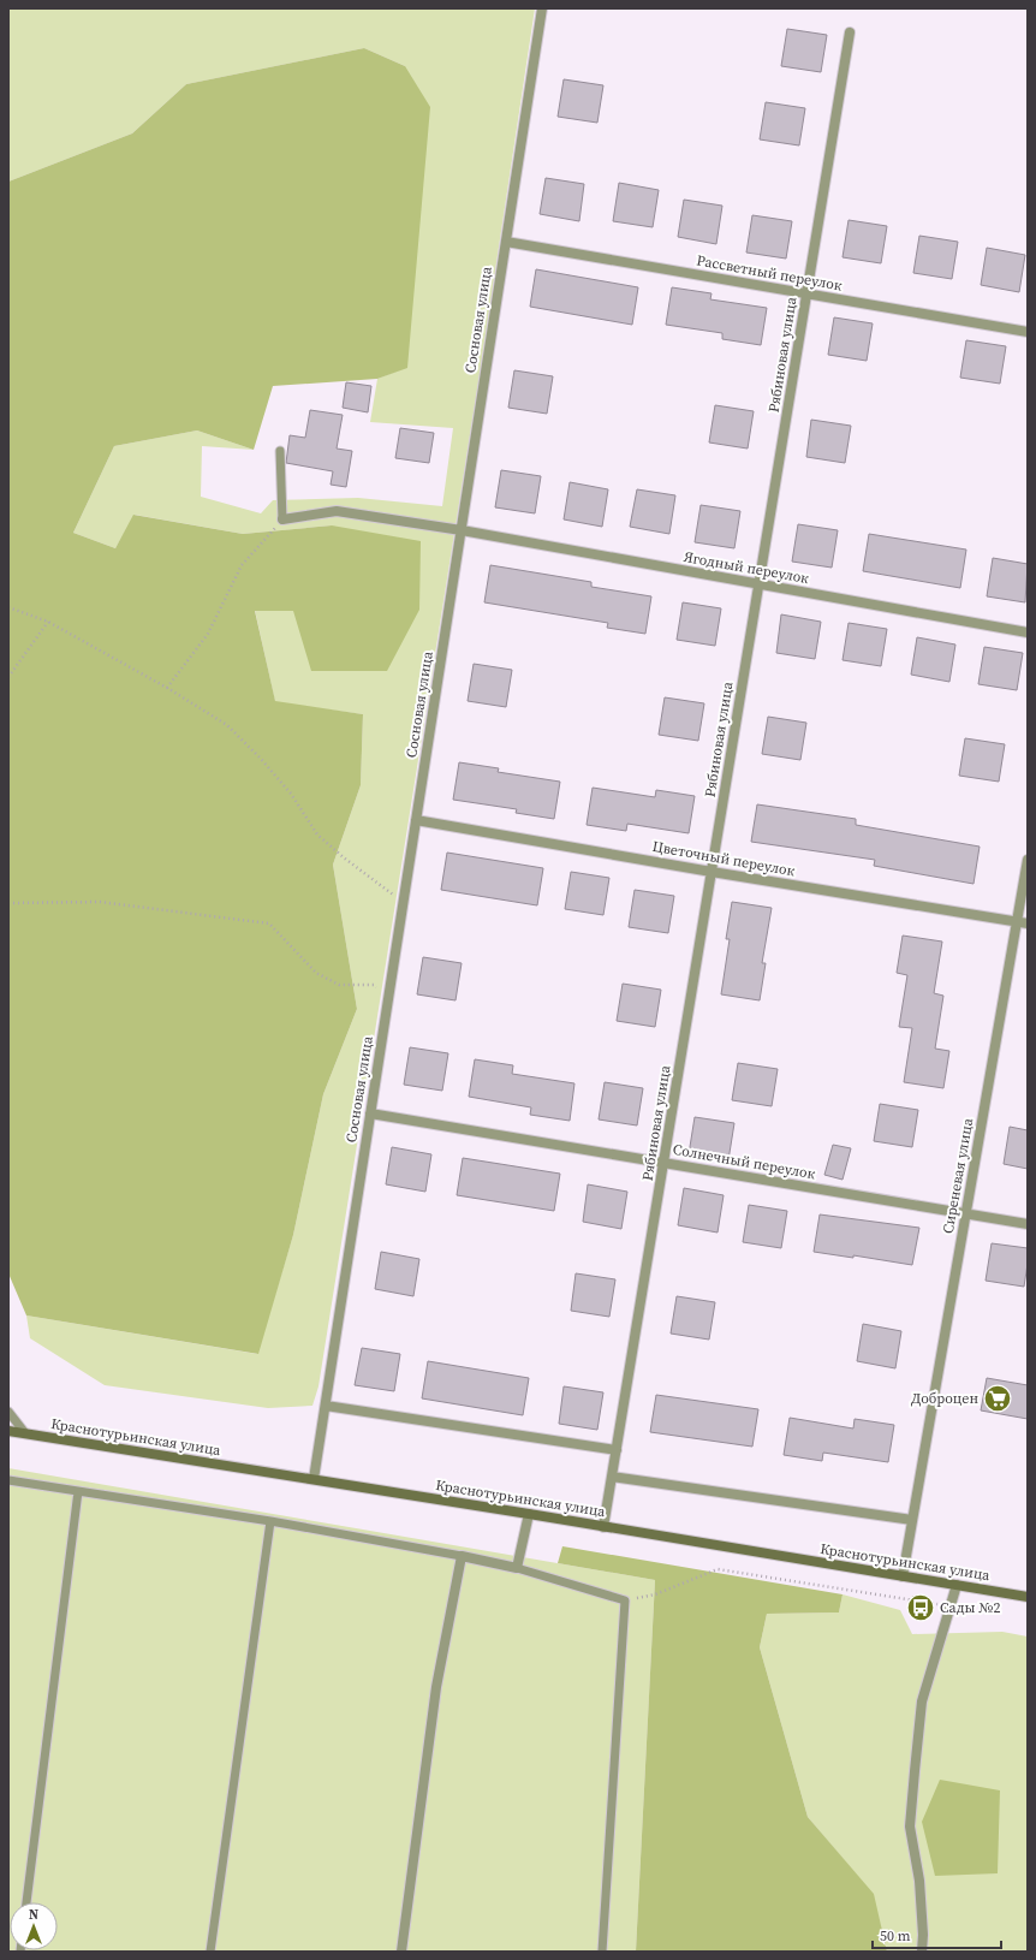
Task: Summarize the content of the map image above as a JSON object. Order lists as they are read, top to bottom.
{
  "streets": {
    "main road": ["Краснотурьинская улица"],
    "street": [
      "Рассветный переулок",
      "Сосновая улица",
      "Рябиновая улица",
      "Ягодный переулок",
      "Цветочный переулок",
      "Солнечный переулок",
      "Сиреневая улица"
    ]
  },
  "crossings": [
    ["Рассветный переулок", "Сосновая улица"],
    ["Рассветный переулок", "Рябиновая улица"],
    ["Сосновая улица", "Ягодный переулок"],
    ["Сосновая улица", "Цветочный переулок"],
    ["Сосновая улица", "Солнечный переулок"],
    ["Сосновая улица", "Краснотурьинская улица"],
    ["Рябиновая улица", "Ягодный переулок"],
    ["Рябиновая улица", "Цветочный переулок"],
    ["Рябиновая улица", "Солнечный переулок"],
    ["Рябиновая улица", "Краснотурьинская улица"],
    ["Цветочный переулок", "Сиреневая улица"],
    ["Солнечный переулок", "Сиреневая улица"],
    ["Сиреневая улица", "Краснотурьинская улица"]
  ],
  "places": {
    "supermarket": ["Доброцен"],
    "bus stop": ["Сады №2"]
  },
  "scale_bar": "50 m",
  "north": "top"
}
